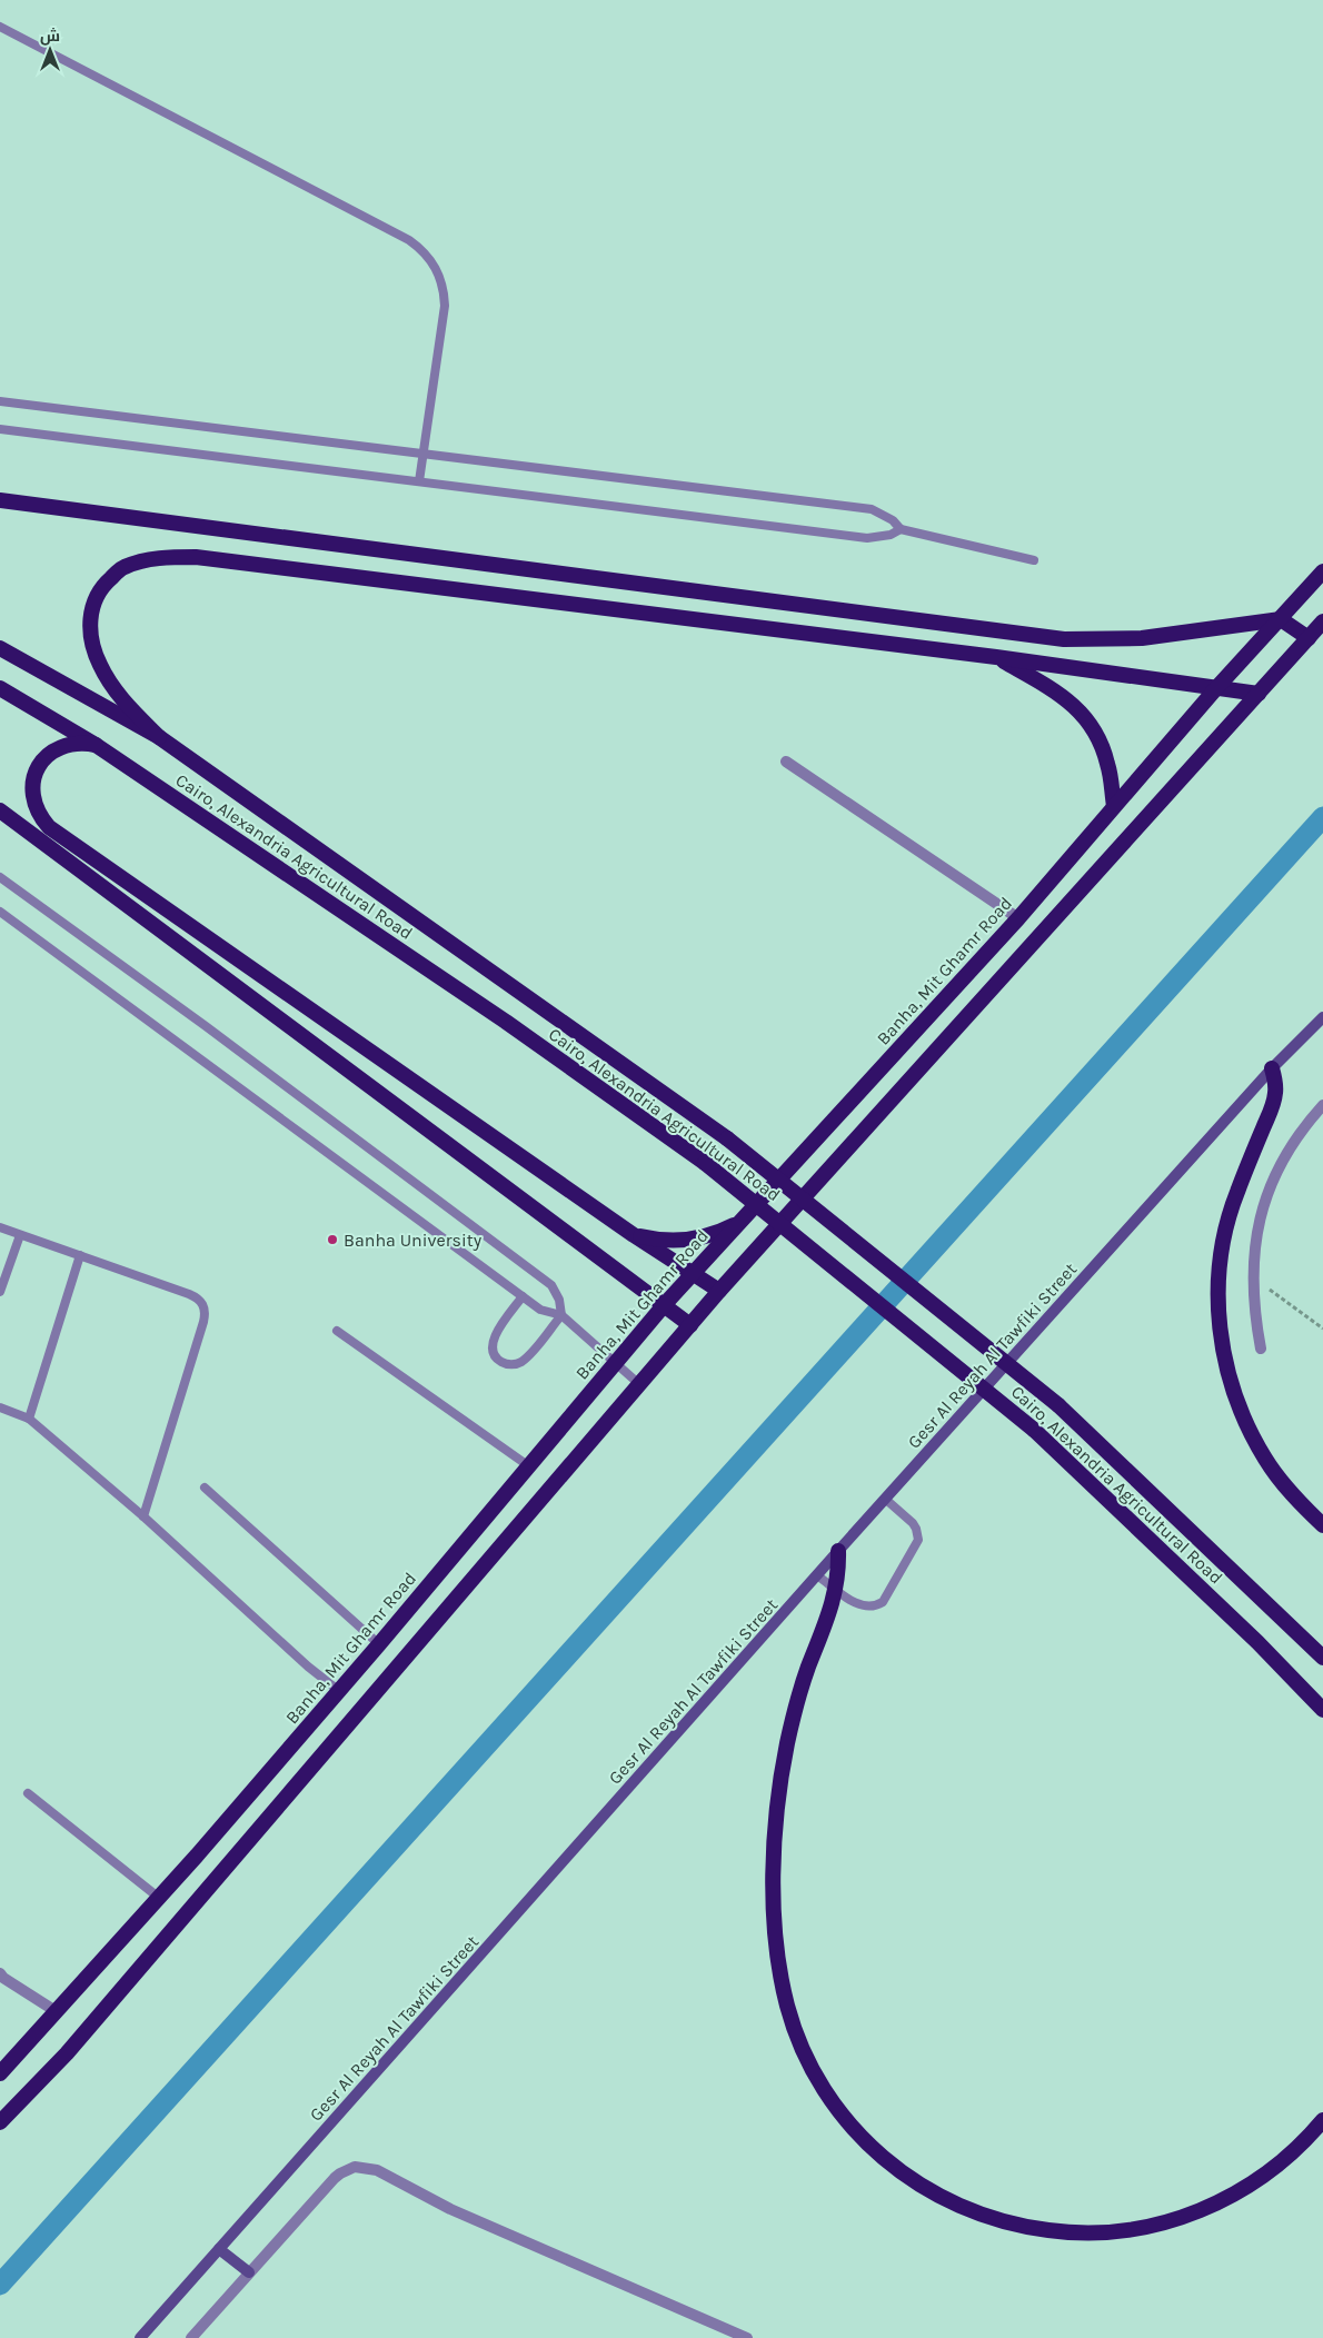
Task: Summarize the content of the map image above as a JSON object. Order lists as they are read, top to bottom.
{
  "streets": {
    "highway": ["Cairo, Alexandria Agricultural Road", "Banha, Mit Ghamr Road"],
    "main road": ["Gesr Al Reyah Al Tawfiki Street"]
  },
  "places": ["Banha University"],
  "north": "top"
}
